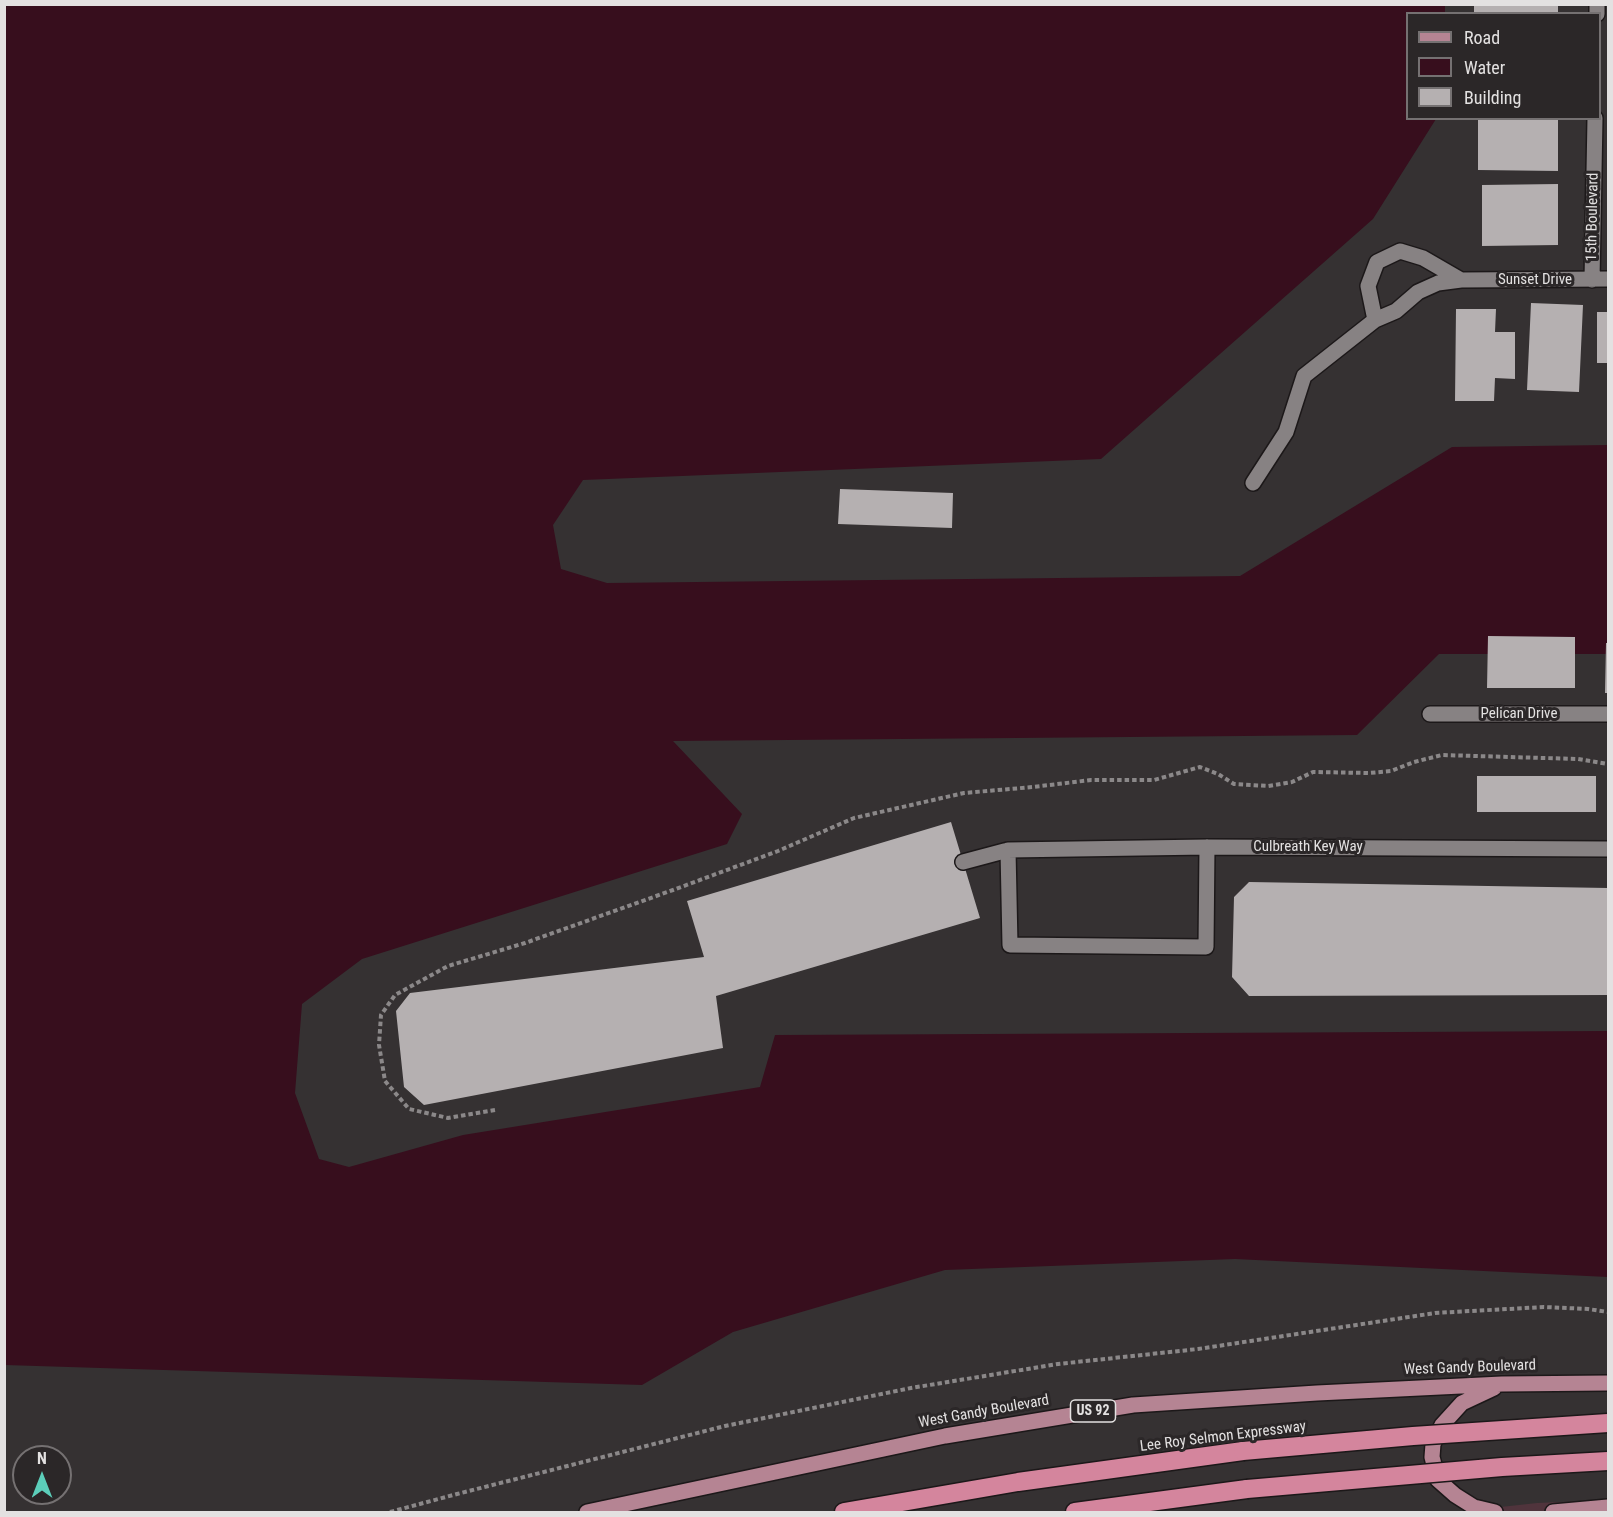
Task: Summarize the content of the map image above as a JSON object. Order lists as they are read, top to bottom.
{
  "streets": {
    "highway": ["Lee Roy Selmon Expressway"],
    "main road": ["West Gandy Boulevard", "US 92"],
    "street": [
      "15th Boulevard",
      "Sunset Drive",
      "Pelican Drive",
      "Culbreath Key Way"
    ]
  },
  "crossings": [
    ["15th Boulevard", "Sunset Drive"]
  ],
  "legend": ["Road", "Water", "Building"],
  "north": "top"
}
